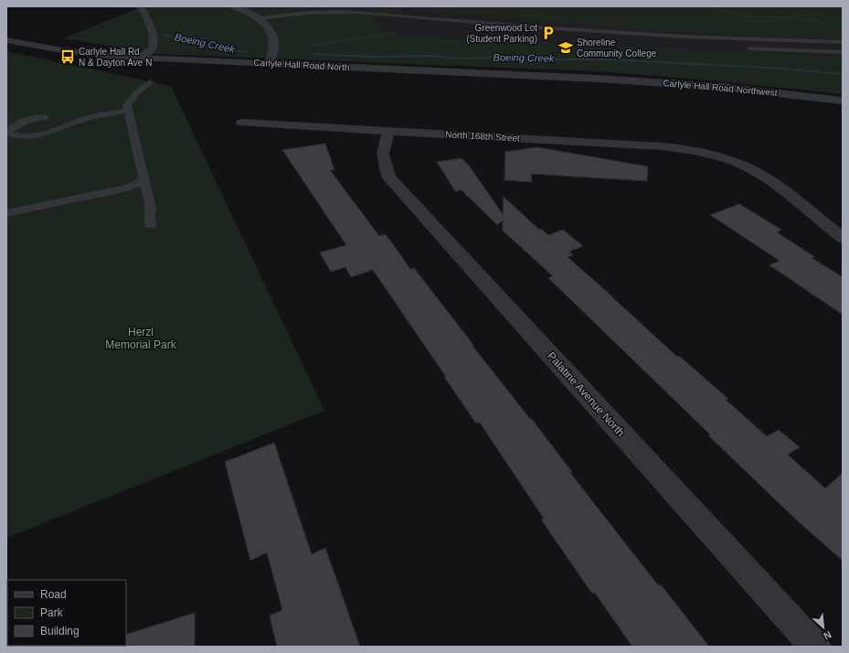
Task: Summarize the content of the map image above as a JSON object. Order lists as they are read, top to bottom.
{
  "streets": {
    "street": [
      "Carlyle Hall Road North",
      "Carlyle Hall Road Northwest",
      "North 168th Street",
      "Palatine Avenue North"
    ]
  },
  "crossings": [
    ["Carlyle Hall Road North", "Carlyle Hall Road Northwest"],
    ["North 168th Street", "Palatine Avenue North"]
  ],
  "water": ["Boeing Creek"],
  "parks": ["Herzl Memorial Park"],
  "places": {
    "parking": ["Greenwood Lot (Student Parking)"],
    "school or university": ["Shoreline Community College"],
    "bus stop": ["Carlyle Hall Rd N & Dayton Ave N"]
  },
  "legend": ["Road", "Park", "Building"],
  "north": "bottom right"
}
